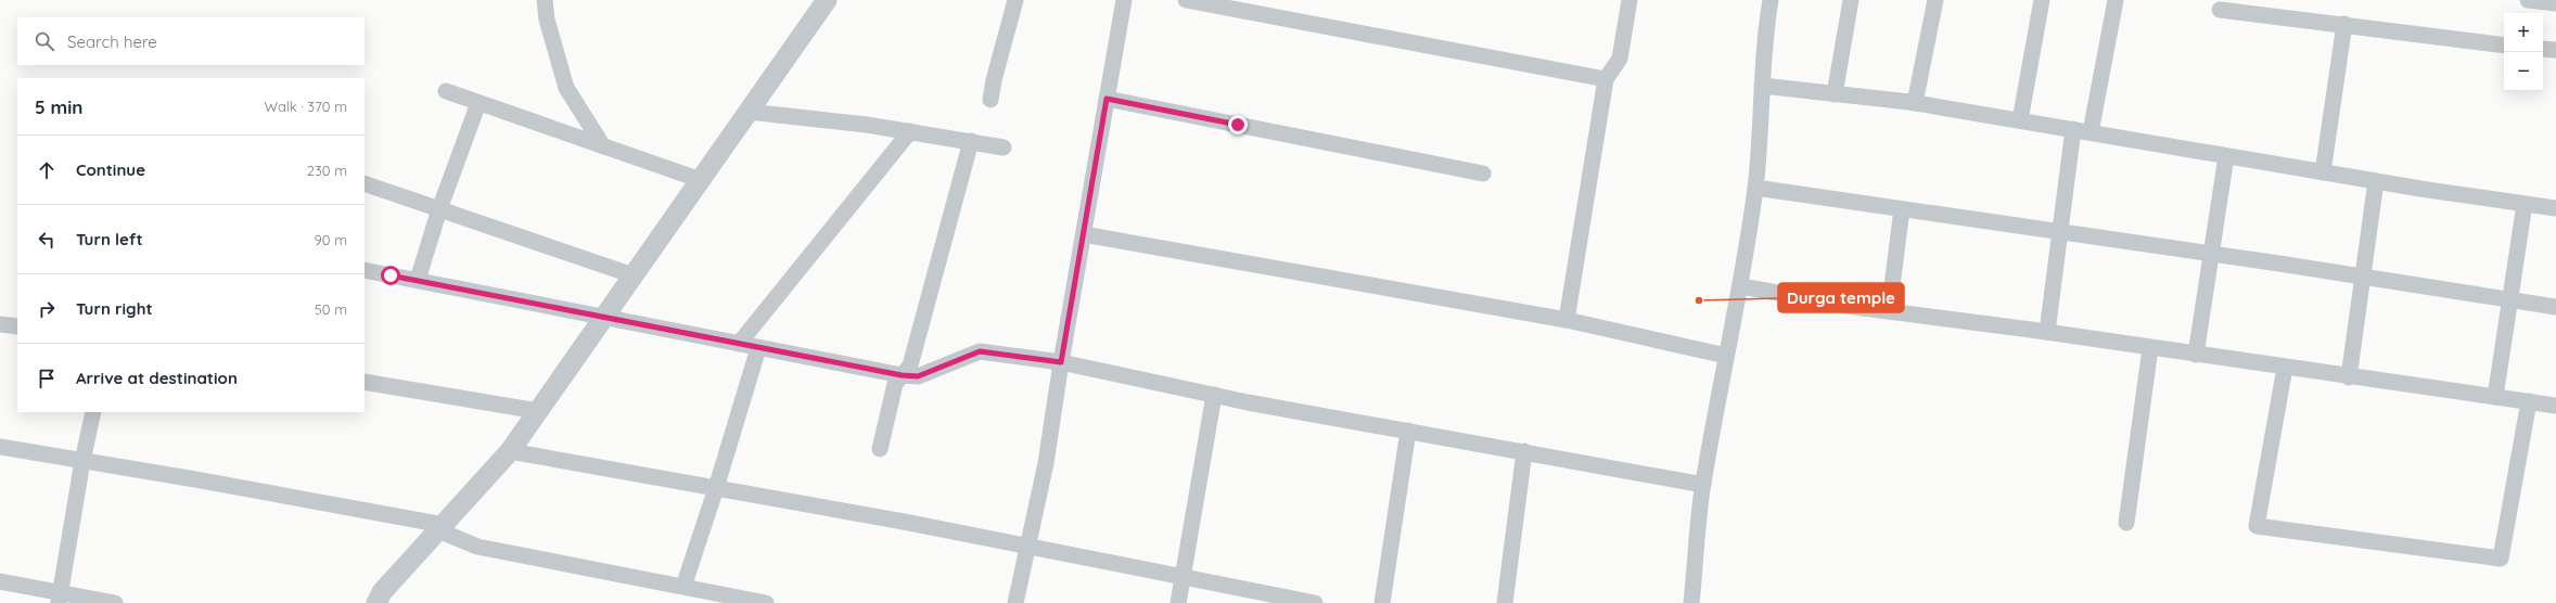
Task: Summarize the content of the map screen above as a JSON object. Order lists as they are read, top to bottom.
{
  "places": ["Durga temple"],
  "page": {
    "map_buttons": ["+", "−"],
    "search": "Search here",
    "heading": ["5 min", "Walk · 370 m"],
    "list": [
      ["Continue", "230 m"],
      ["Turn left", "90 m"],
      ["Turn right", "50 m"],
      "Arrive at destination"
    ]
  }
}
